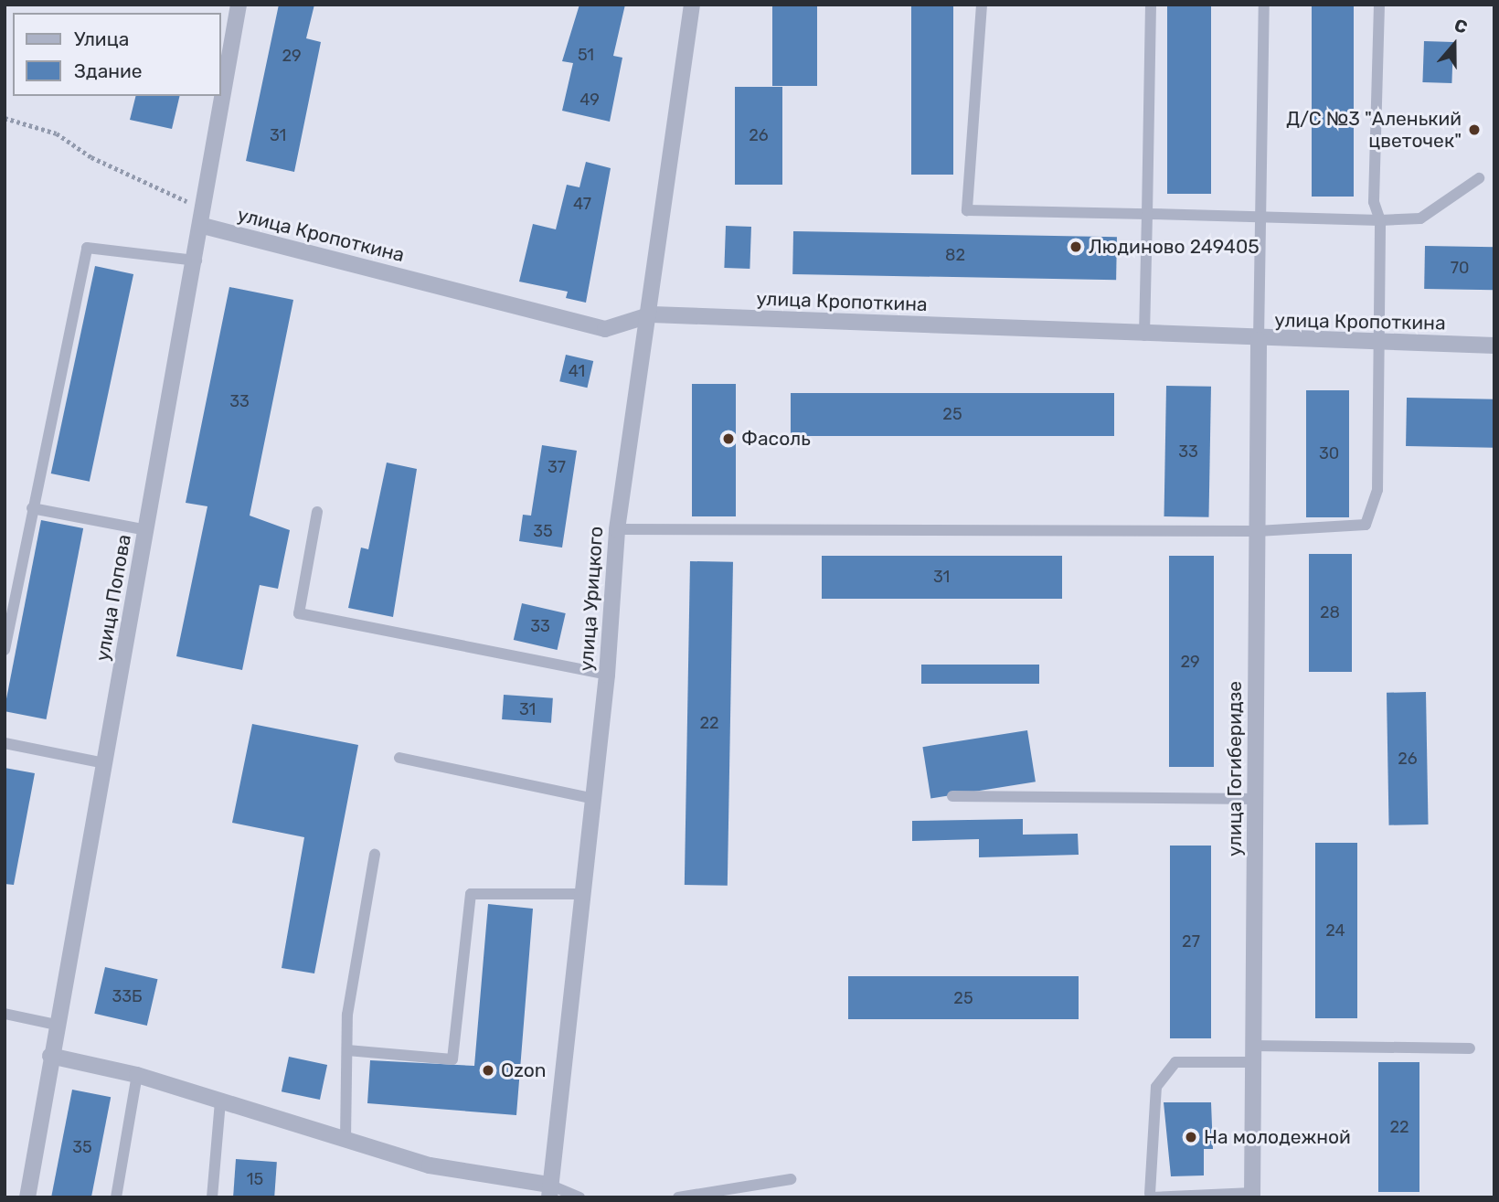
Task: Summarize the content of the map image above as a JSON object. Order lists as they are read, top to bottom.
{
  "streets": {
    "street": [
      "улица Кропоткина",
      "улица Попова",
      "улица Урицкого",
      "улица Гогиберидзе"
    ]
  },
  "crossings": [
    ["улица Кропоткина", "улица Попова"],
    ["улица Кропоткина", "улица Урицкого"],
    ["улица Кропоткина", "улица Гогиберидзе"]
  ],
  "places": [
    "Д/С №3 \"Аленький цветочек\"",
    "Людиново 249405",
    "Фасоль",
    "Ozon",
    "На молодежной"
  ],
  "house_numbers": [
    "51",
    "29",
    "49",
    "31",
    "26",
    "47",
    "82",
    "70",
    "41",
    "33",
    "25",
    "33",
    "30",
    "37",
    "35",
    "31",
    "28",
    "33",
    "29",
    "31",
    "22",
    "26",
    "24",
    "27",
    "33Б",
    "25",
    "22",
    "35",
    "15"
  ],
  "legend": ["Улица", "Здание"],
  "north": "top"
}
